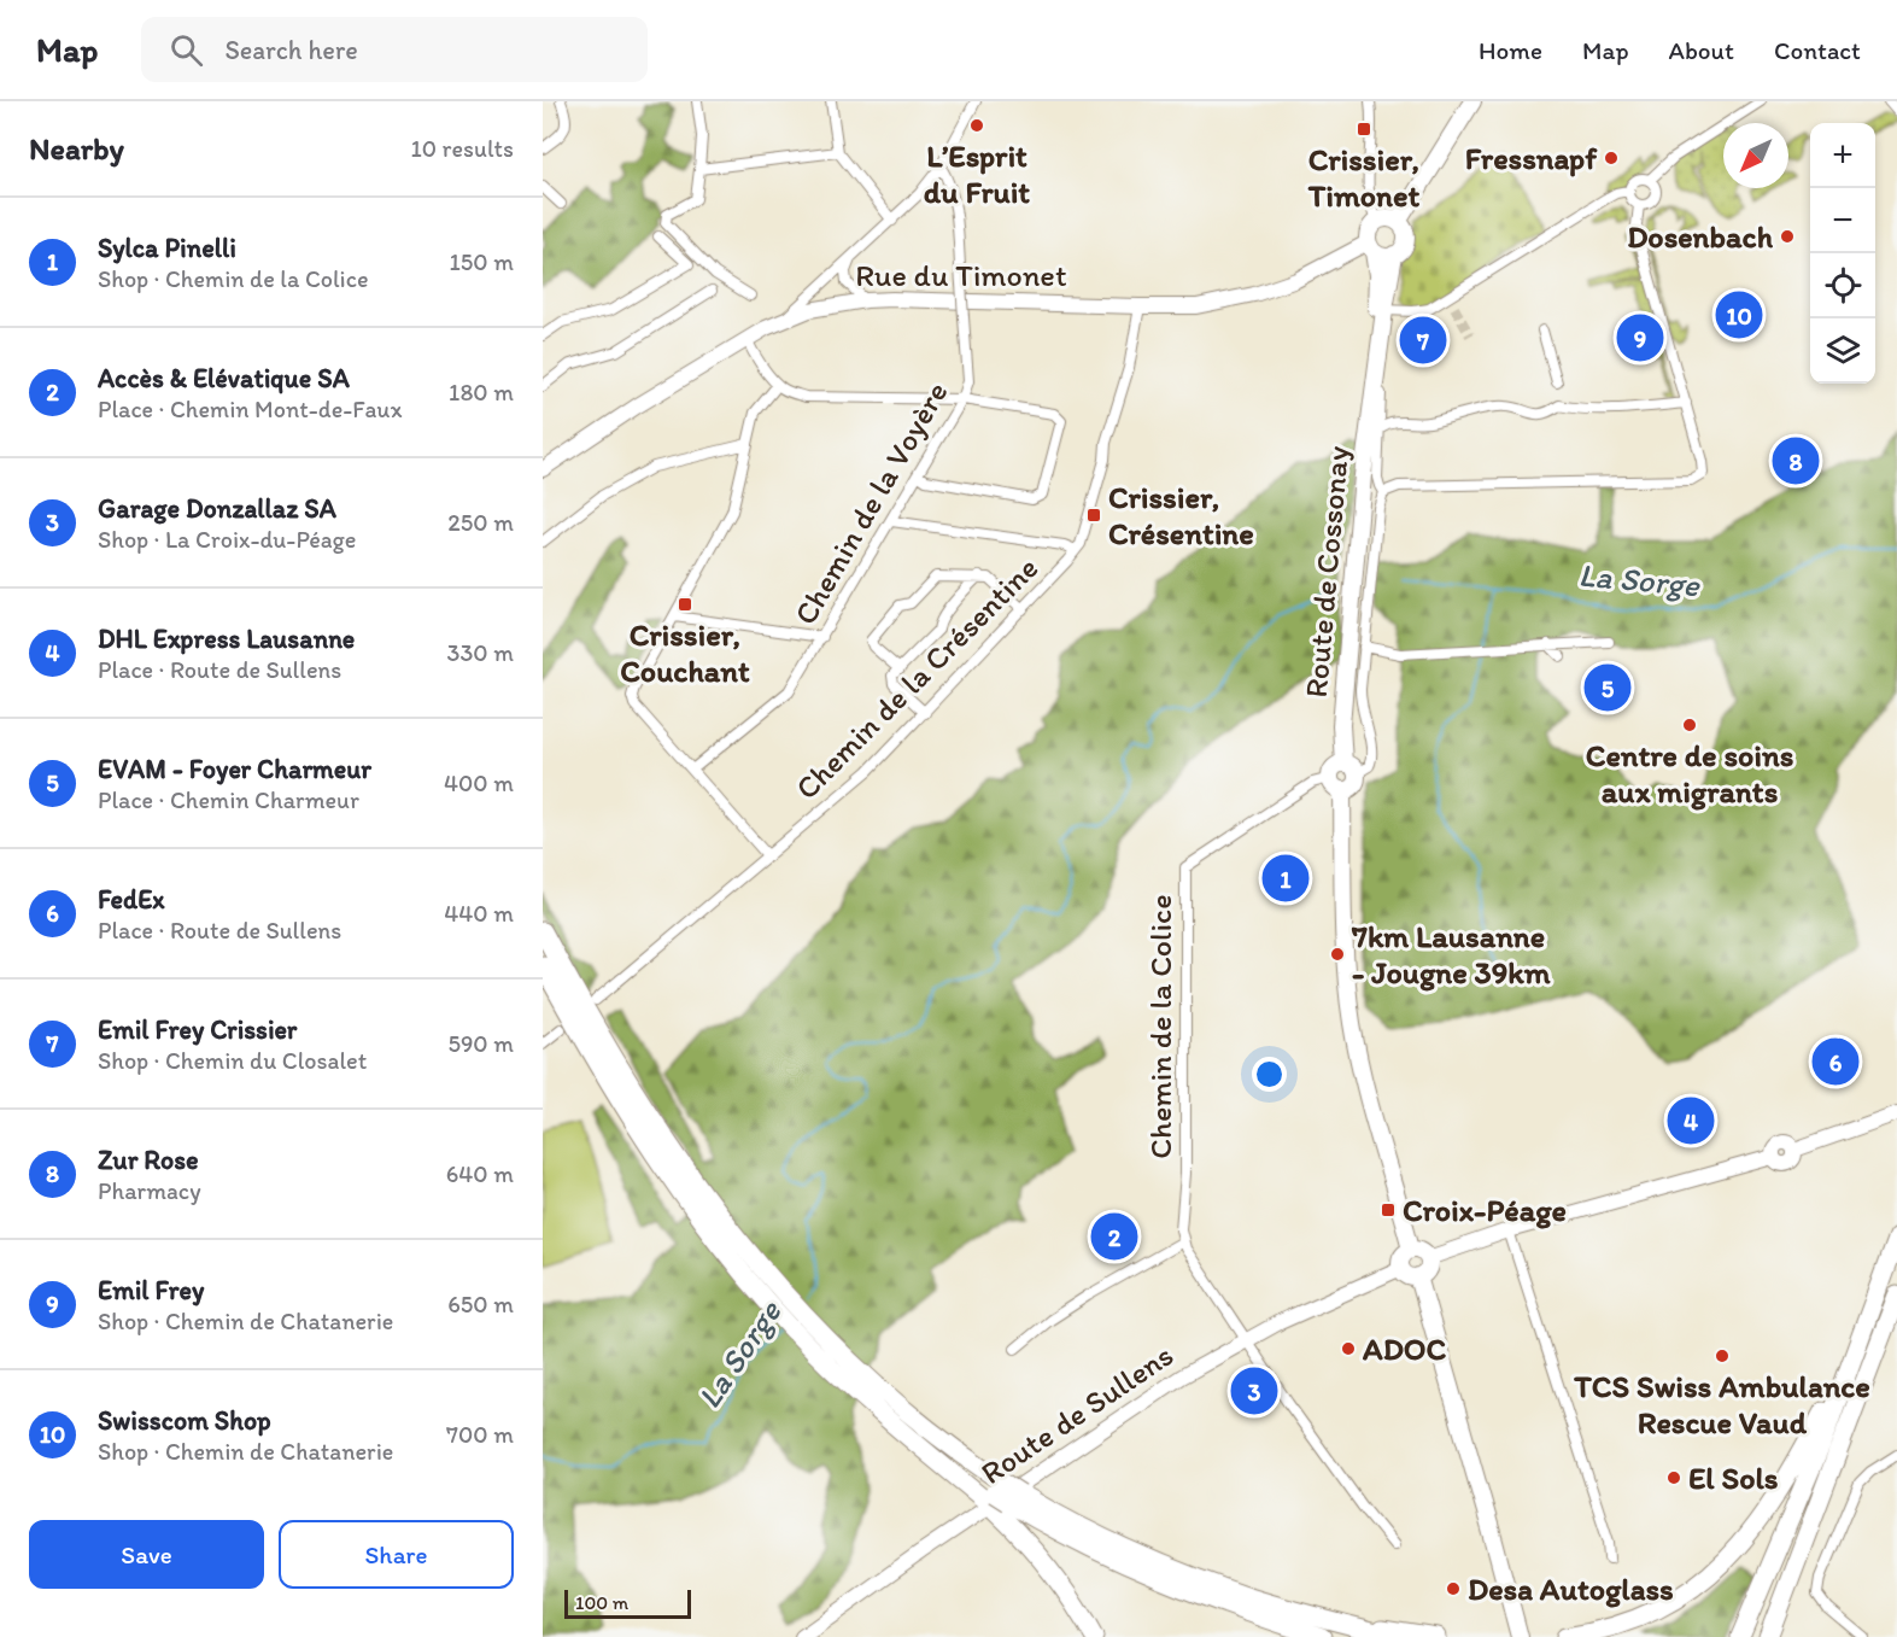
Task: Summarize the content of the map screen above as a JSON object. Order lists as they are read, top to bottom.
{
  "streets": {
    "main road": ["Rue du Timonet", "Route de Cossonay", "Route de Sullens"],
    "street": ["Chemin de la Voyère", "Chemin de la Crésentine", "Chemin de la Colice"]
  },
  "crossings": [
    ["Rue du Timonet", "Route de Cossonay"],
    ["Rue du Timonet", "Chemin de la Crésentine"]
  ],
  "water": ["La Sorge"],
  "places": {
    "other": [
      "L’Esprit du Fruit",
      "Fressnapf",
      "Dosenbach",
      "Centre de soins aux migrants",
      "7km Lausanne - Jougne 39km",
      "ADOC",
      "TCS Swiss Ambulance Rescue Vaud",
      "El Sols",
      "Desa Autoglass"
    ],
    "transit": [
      "Crissier, Timonet",
      "Crissier, Crésentine",
      "Crissier, Couchant",
      "Croix-Péage"
    ]
  },
  "scale_bar": "100 m",
  "north": "bottom left",
  "page": {
    "header": "Map",
    "search": "Search here",
    "nav": [
      "Home",
      "Map",
      "About",
      "Contact"
    ],
    "heading": ["Nearby", "10 results"],
    "map_buttons": ["+", "−"],
    "list": [
      {
        "mark": "1",
        "name": "Sylca Pinelli",
        "note": "Shop · Chemin de la Colice",
        "value": "150 m"
      },
      {
        "mark": "2",
        "name": "Accès & Elévatique SA",
        "note": "Place · Chemin Mont-de-Faux",
        "value": "180 m"
      },
      {
        "mark": "3",
        "name": "Garage Donzallaz SA",
        "note": "Shop · La Croix-du-Péage",
        "value": "250 m"
      },
      {
        "mark": "4",
        "name": "DHL Express Lausanne",
        "note": "Place · Route de Sullens",
        "value": "330 m"
      },
      {
        "mark": "5",
        "name": "EVAM - Foyer Charmeur",
        "note": "Place · Chemin Charmeur",
        "value": "400 m"
      },
      {
        "mark": "6",
        "name": "FedEx",
        "note": "Place · Route de Sullens",
        "value": "440 m"
      },
      {
        "mark": "7",
        "name": "Emil Frey Crissier",
        "note": "Shop · Chemin du Closalet",
        "value": "590 m"
      },
      {
        "mark": "8",
        "name": "Zur Rose",
        "note": "Pharmacy",
        "value": "640 m"
      },
      {
        "mark": "9",
        "name": "Emil Frey",
        "note": "Shop · Chemin de Chatanerie",
        "value": "650 m"
      },
      {
        "mark": "10",
        "name": "Swisscom Shop",
        "note": "Shop · Chemin de Chatanerie",
        "value": "700 m"
      }
    ],
    "pins": [
      "10",
      "9",
      "7",
      "8",
      "5",
      "1",
      "6",
      "4",
      "2",
      "3"
    ],
    "buttons": ["Save", "Share"],
    "scale": "100 m"
  }
}
